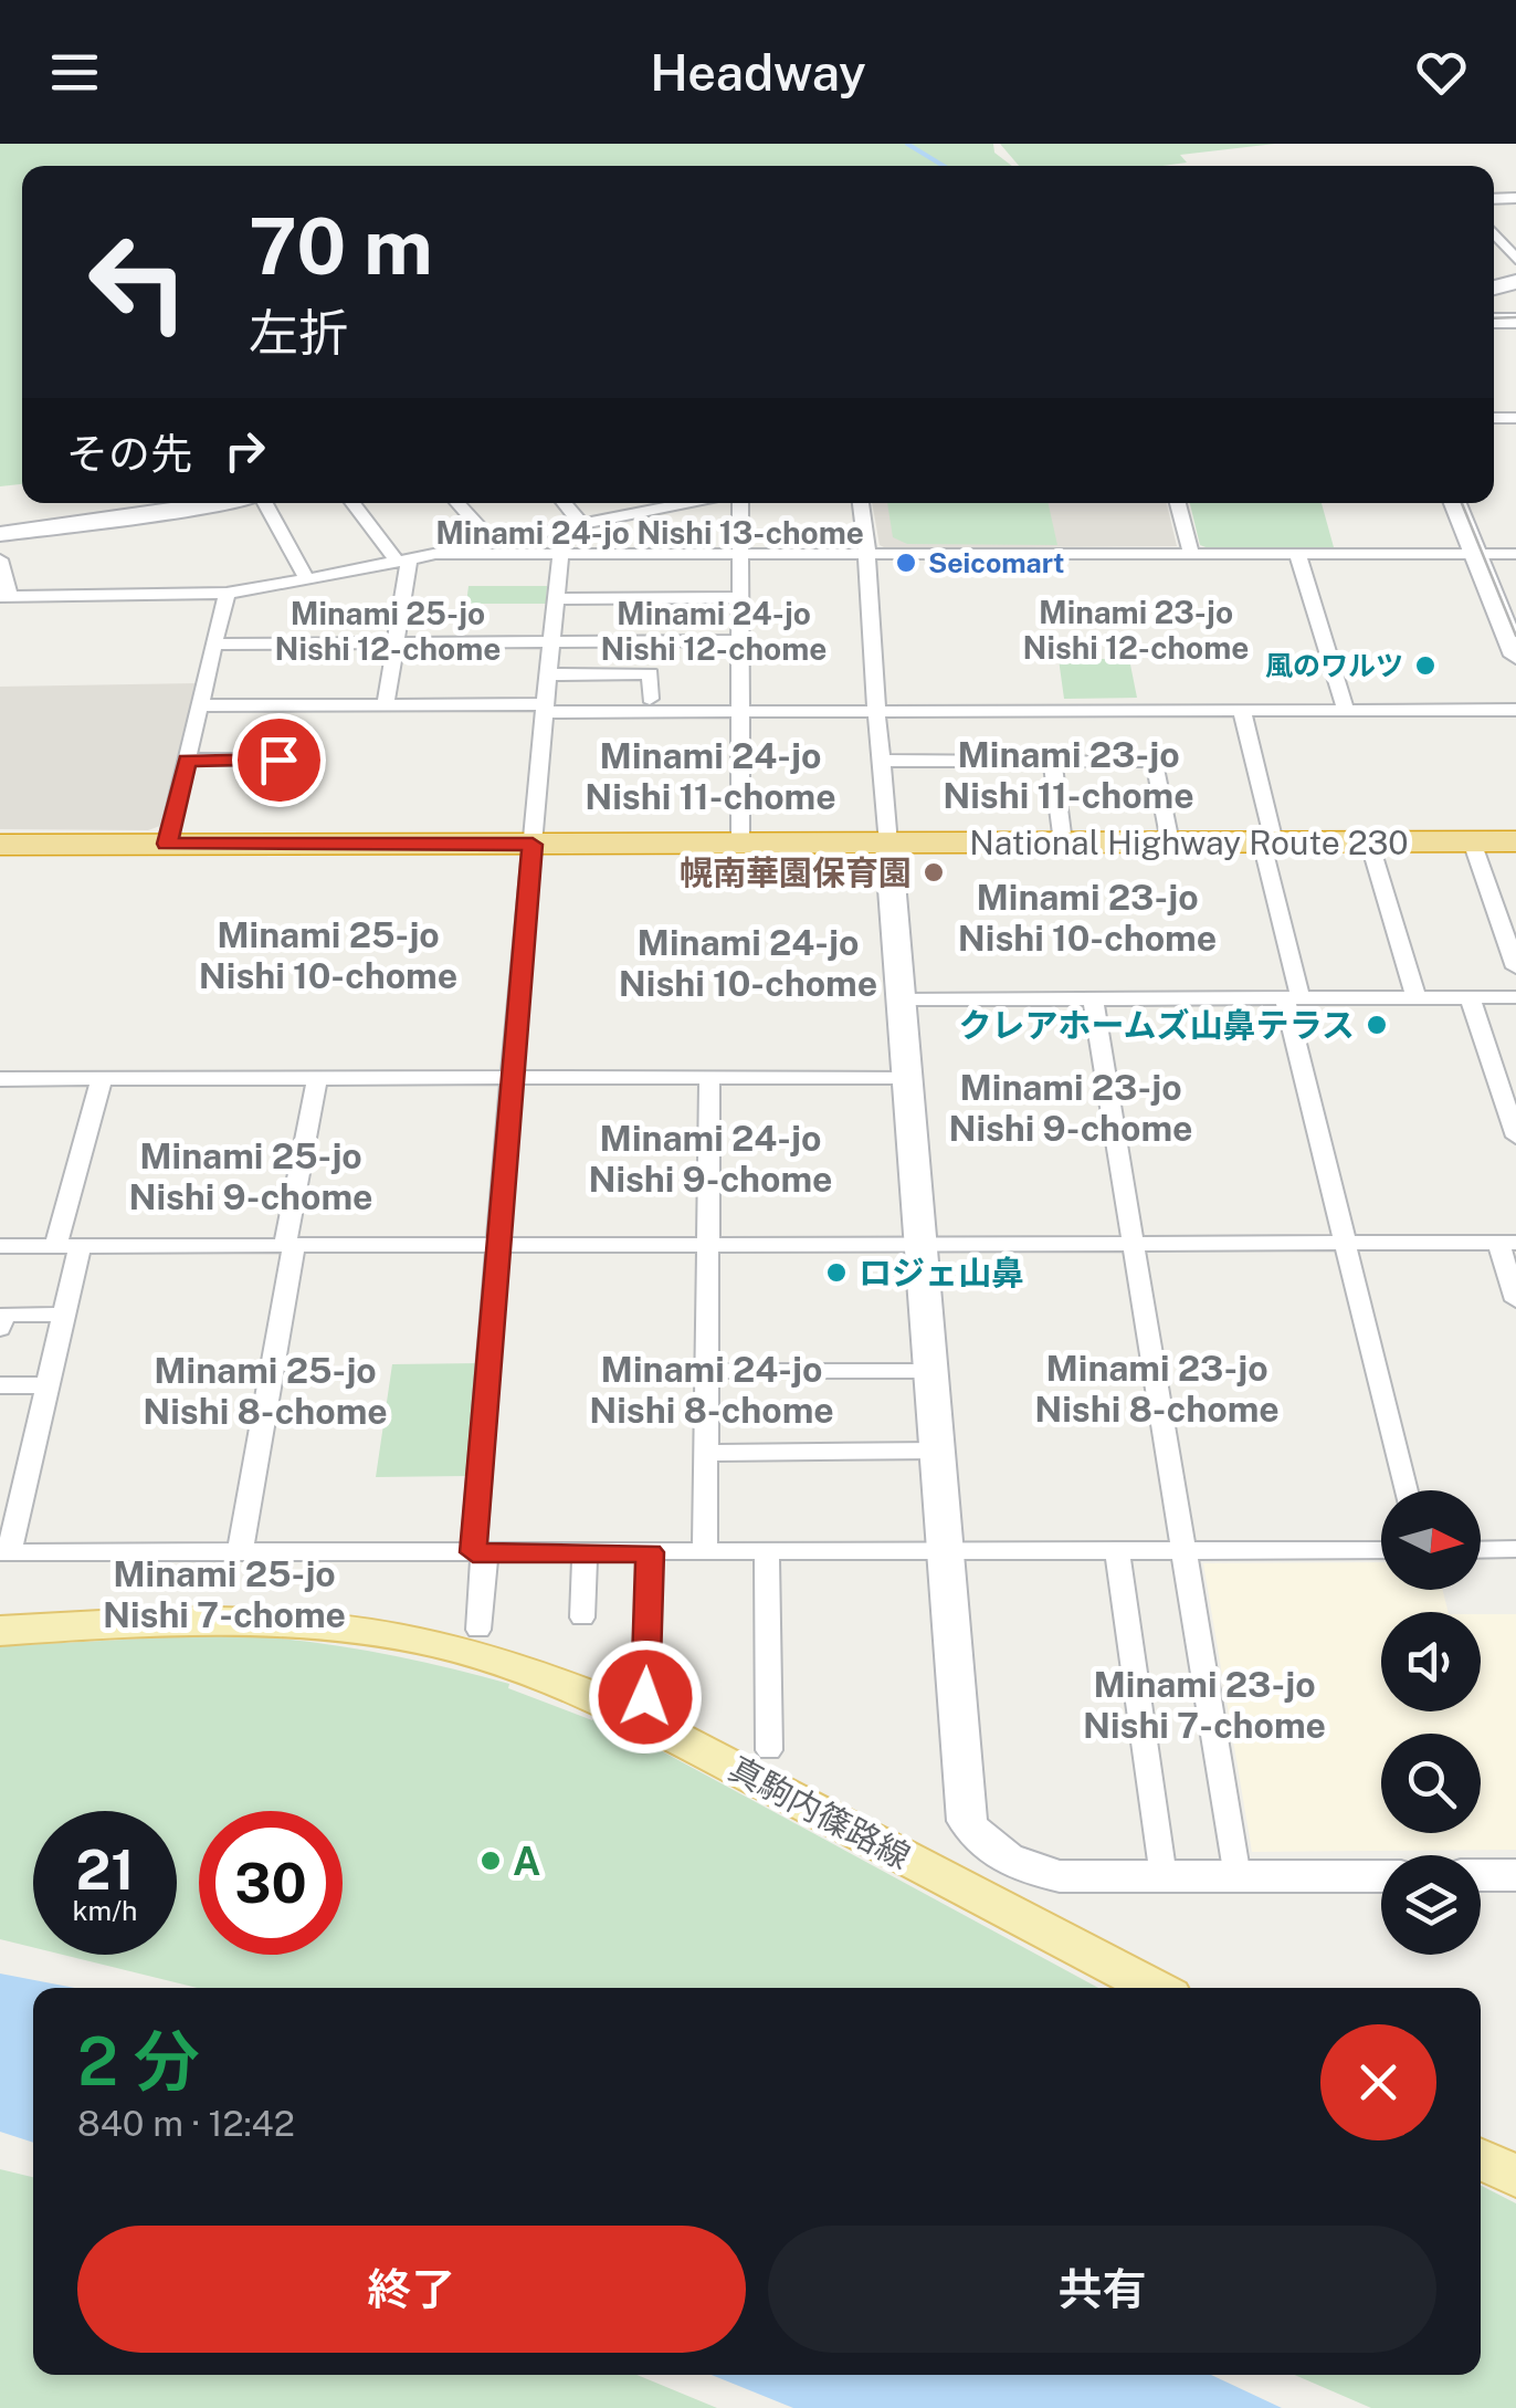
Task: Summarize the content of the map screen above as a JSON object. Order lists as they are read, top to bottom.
{
  "streets": {
    "highway": ["National Highway Route 230"],
    "main road": ["真駒内篠路線"]
  },
  "districts": [
    "Minami 24-jo Nishi 13-chome",
    "Minami 23-jo Nishi 12-chome",
    "Minami 25-jo Nishi 12-chome",
    "Minami 24-jo Nishi 12-chome",
    "Minami 23-jo Nishi 11-chome",
    "Minami 24-jo Nishi 11-chome",
    "Minami 23-jo Nishi 10-chome",
    "Minami 25-jo Nishi 10-chome",
    "Minami 24-jo Nishi 10-chome",
    "Minami 23-jo Nishi 9-chome",
    "Minami 24-jo Nishi 9-chome",
    "Minami 25-jo Nishi 9-chome",
    "Minami 23-jo Nishi 8-chome",
    "Minami 24-jo Nishi 8-chome",
    "Minami 25-jo Nishi 8-chome",
    "Minami 25-jo Nishi 7-chome",
    "Minami 23-jo Nishi 7-chome"
  ],
  "places": [
    "Seicomart",
    "風のワルツ",
    "幌南華園保育園",
    "クレアホームズ山鼻テラス",
    "ロジェ山鼻",
    "A"
  ],
  "north": "right",
  "page": {
    "header": "Headway",
    "turn": ["70 m", "左折"],
    "then": "その先",
    "speed": "21 km/h",
    "limit": "30",
    "heading": ["2 分", "840 m · 12:42"],
    "buttons": ["終了", "共有"]
  }
}
